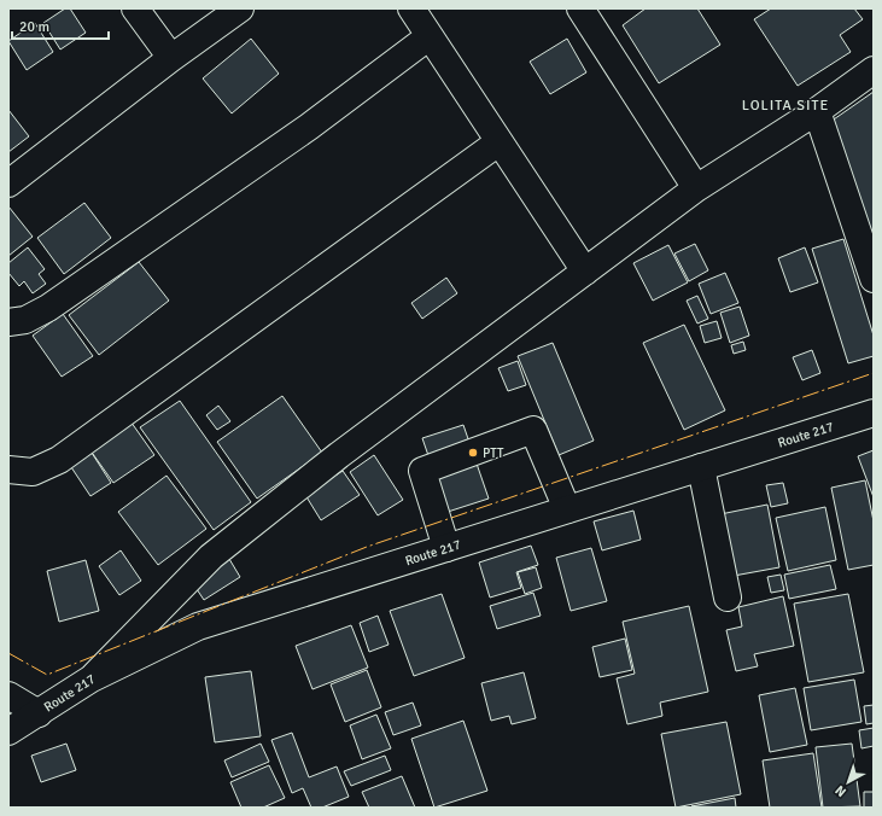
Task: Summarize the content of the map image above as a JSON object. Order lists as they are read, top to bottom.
{
  "streets": {
    "street": ["Route 217"]
  },
  "districts": ["LOLITA SITE"],
  "places": ["PTT"],
  "scale_bar": "20 m",
  "north": "bottom left"
}
